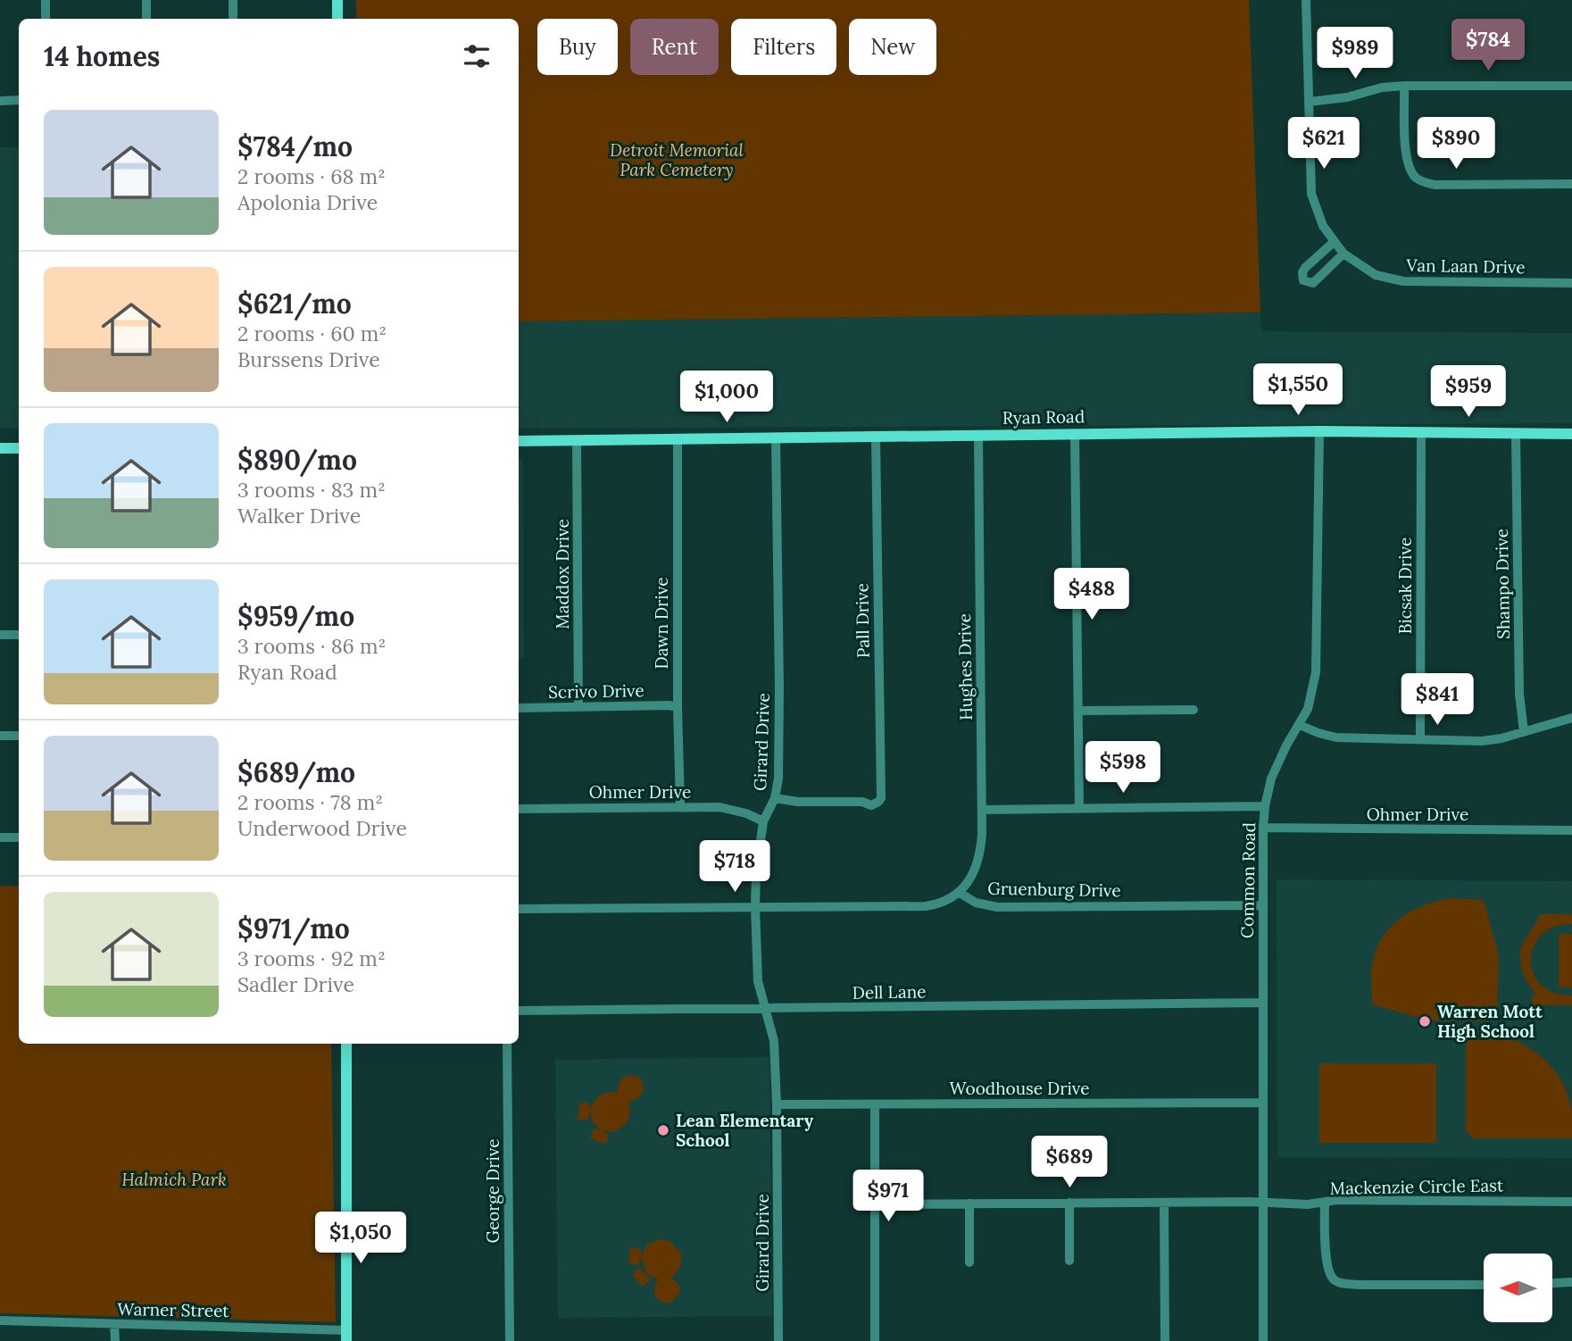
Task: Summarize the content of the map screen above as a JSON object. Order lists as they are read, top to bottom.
{
  "streets": {
    "main road": ["Ryan Road"],
    "street": [
      "Van Laan Drive",
      "Maddox Drive",
      "Shampo Drive",
      "Bicsak Drive",
      "Pall Drive",
      "Dawn Drive",
      "Hughes Drive",
      "Scrivo Drive",
      "Girard Drive",
      "Ohmer Drive",
      "Common Road",
      "Gruenburg Drive",
      "Dell Lane",
      "Woodhouse Drive",
      "Mackenzie Circle East",
      "George Drive",
      "Warner Street"
    ]
  },
  "crossings": [
    ["Ryan Road", "Maddox Drive"],
    ["Ryan Road", "Shampo Drive"],
    ["Ryan Road", "Bicsak Drive"],
    ["Ryan Road", "Pall Drive"],
    ["Ryan Road", "Dawn Drive"],
    ["Ryan Road", "Hughes Drive"],
    ["Ryan Road", "Girard Drive"],
    ["Ryan Road", "Common Road"],
    ["Maddox Drive", "Scrivo Drive"],
    ["Pall Drive", "Girard Drive"],
    ["Dawn Drive", "Scrivo Drive"],
    ["Dawn Drive", "Ohmer Drive"],
    ["Hughes Drive", "Gruenburg Drive"],
    ["Girard Drive", "Ohmer Drive"],
    ["Girard Drive", "Dell Lane"],
    ["Girard Drive", "Woodhouse Drive"],
    ["Ohmer Drive", "Common Road"],
    ["Common Road", "Gruenburg Drive"],
    ["Common Road", "Dell Lane"],
    ["Common Road", "Woodhouse Drive"],
    ["Common Road", "Mackenzie Circle East"]
  ],
  "parks": ["Detroit Memorial Park Cemetery", "Halmich Park"],
  "places": ["Warren Mott High School", "Lean Elementary School"],
  "north": "left",
  "page": {
    "price": [
      "$784",
      "$989",
      "$621",
      "$890",
      "$1,550",
      "$959",
      "$1,000",
      "$488",
      "$841",
      "$598",
      "$718",
      "$689",
      "$971",
      "$1,050"
    ],
    "chip": [
      "Buy",
      "Rent",
      "Filters",
      "New"
    ],
    "heading": "14 homes",
    "list": [
      {
        "name": "$784/mo",
        "note": "2 rooms · 68 m² · Apolonia Drive"
      },
      {
        "name": "$621/mo",
        "note": "2 rooms · 60 m² · Burssens Drive"
      },
      {
        "name": "$890/mo",
        "note": "3 rooms · 83 m² · Walker Drive"
      },
      {
        "name": "$959/mo",
        "note": "3 rooms · 86 m² · Ryan Road"
      },
      {
        "name": "$689/mo",
        "note": "2 rooms · 78 m² · Underwood Drive"
      },
      {
        "name": "$971/mo",
        "note": "3 rooms · 92 m² · Sadler Drive"
      }
    ]
  }
}
